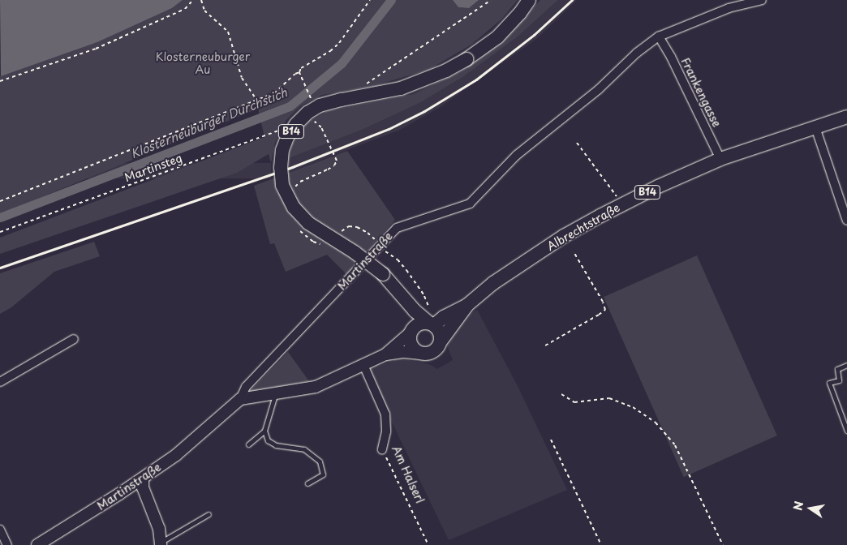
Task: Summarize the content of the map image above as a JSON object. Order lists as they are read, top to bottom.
{
  "streets": {
    "main road": ["B14", "Albrechtstraße", "Martinstraße"],
    "street": ["Frankengasse", "Am Halserl"],
    "path": ["Martinsteg"]
  },
  "crossings": [
    ["Frankengasse", "Albrechtstraße"],
    ["Frankengasse", "Martinstraße"],
    ["B14", "Albrechtstraße"]
  ],
  "water": ["Klosterneuburger Durchstich"],
  "parks": ["Klosterneuburger Au"],
  "north": "left"
}
